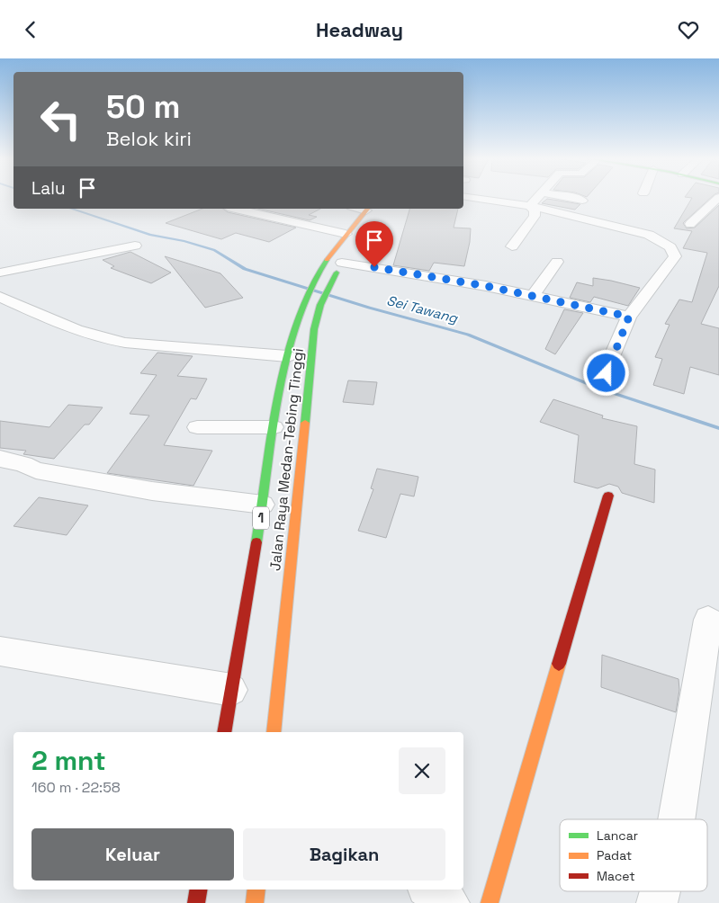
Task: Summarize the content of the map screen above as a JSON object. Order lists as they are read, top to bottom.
{
  "streets": {
    "main road": ["Jalan Raya Medan-Tebing Tinggi", "1"]
  },
  "water": ["Sei Tawang"],
  "legend": ["Lancar", "Padat", "Macet"],
  "page": {
    "header": "Headway",
    "turn": ["50 m", "Belok kiri"],
    "then": "Lalu",
    "heading": ["2 mnt", "160 m · 22:58"],
    "buttons": ["Keluar", "Bagikan"]
  }
}
